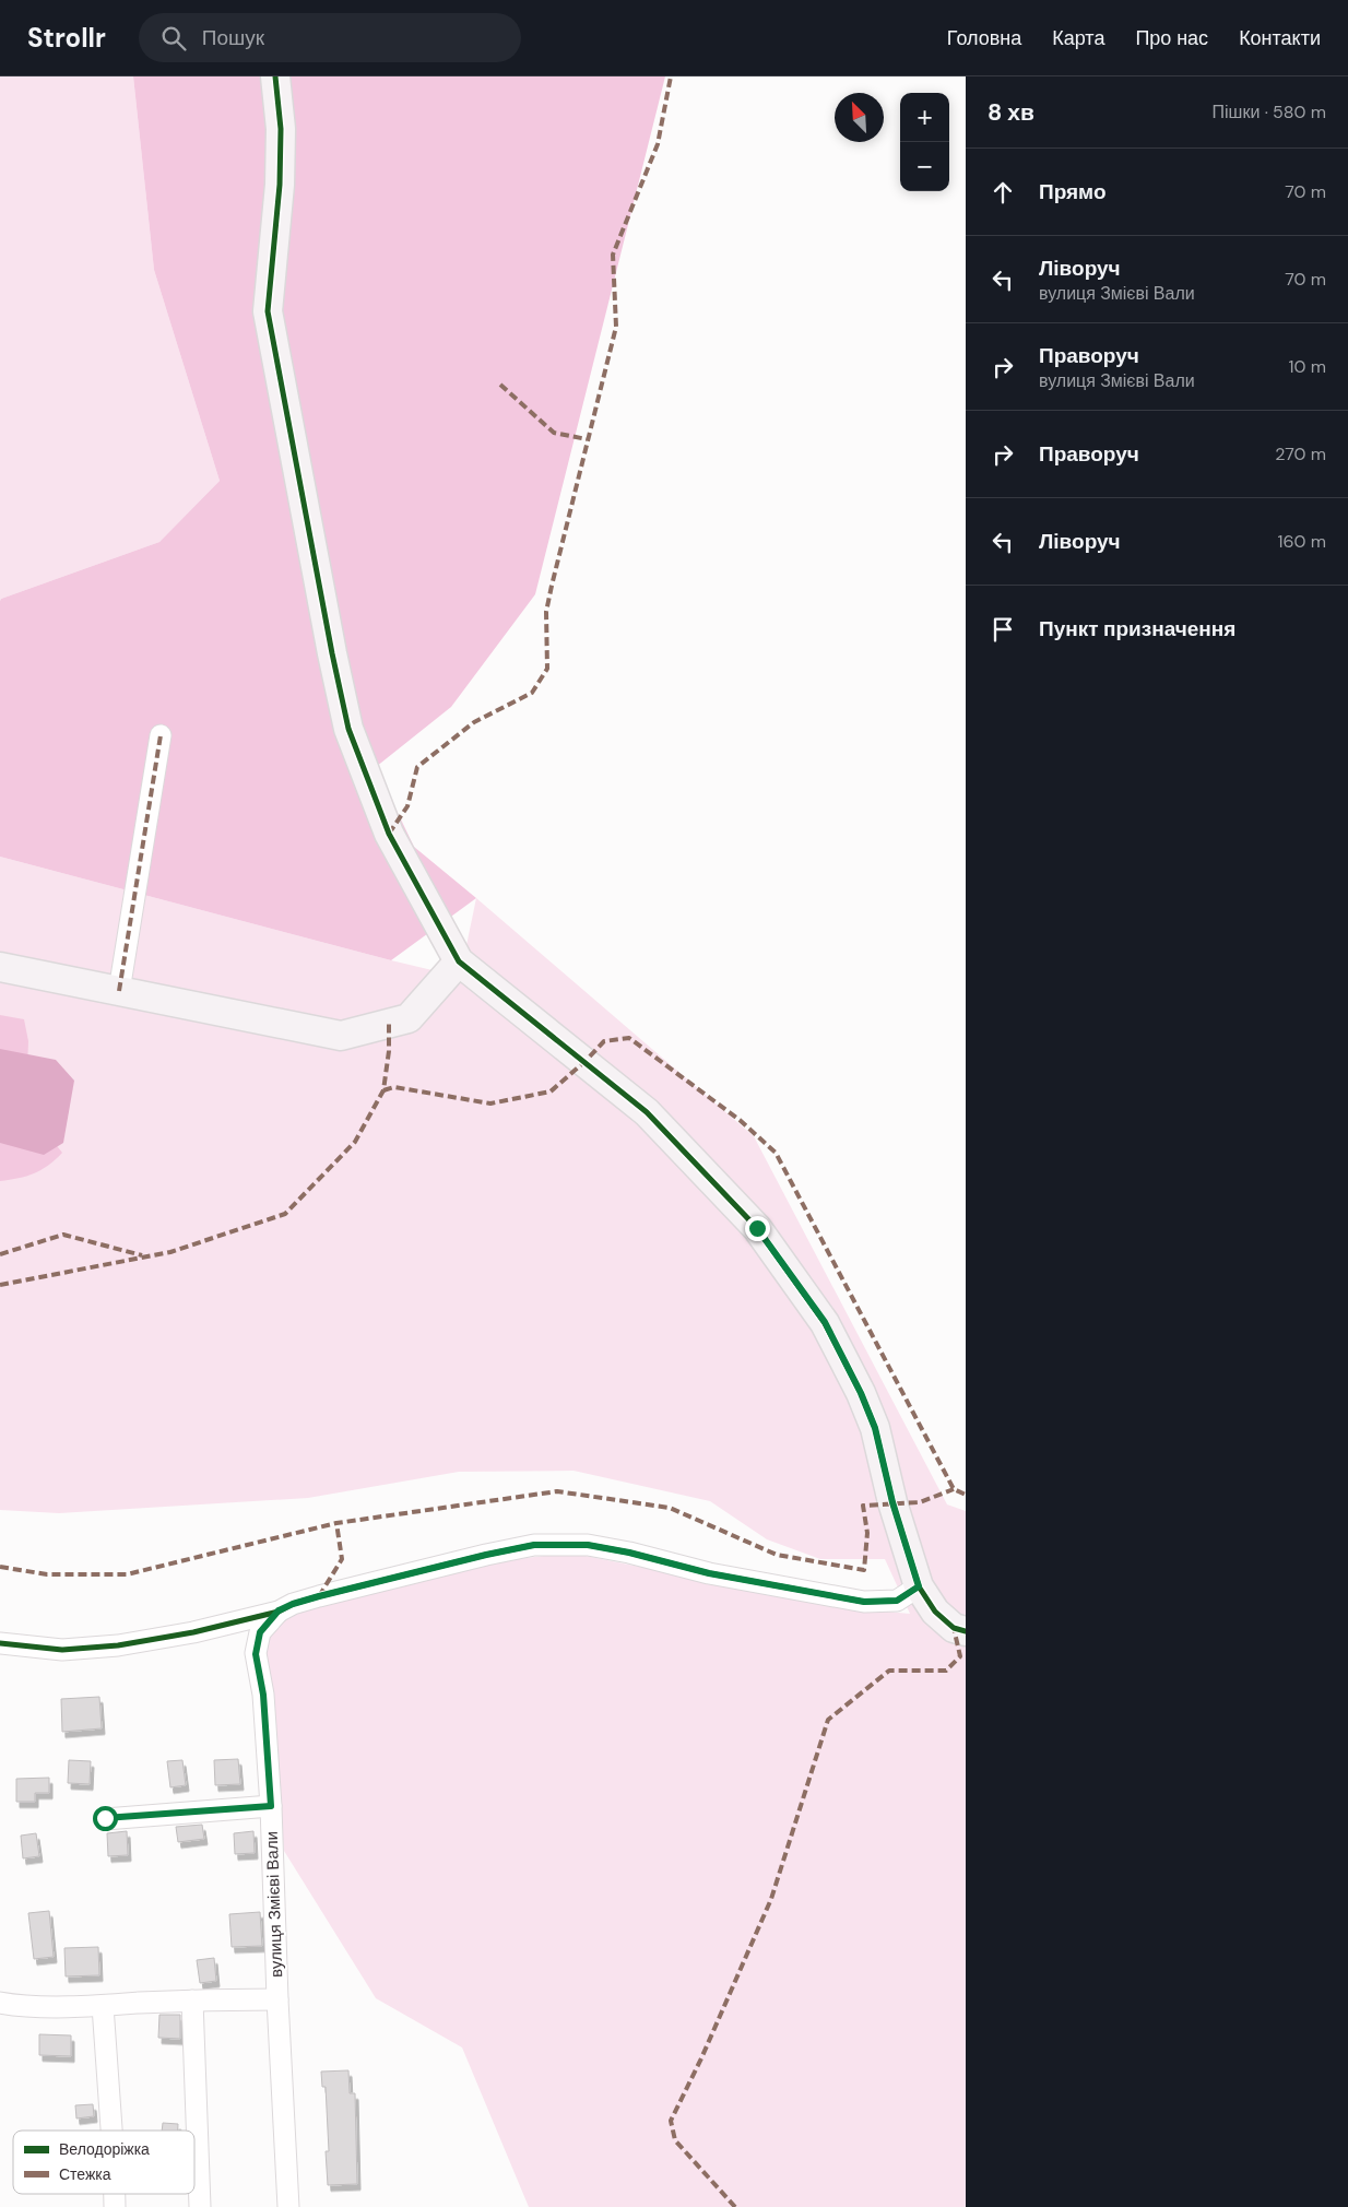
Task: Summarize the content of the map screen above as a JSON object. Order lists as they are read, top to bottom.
{
  "streets": {
    "street": ["вулиця Змієві Вали"]
  },
  "legend": ["Велодоріжка", "Стежка"],
  "north": "top left",
  "page": {
    "header": "Strollr",
    "search": "Пошук",
    "nav": [
      "Головна",
      "Карта",
      "Про нас",
      "Контакти"
    ],
    "heading": ["8 хв", "Пішки · 580 m"],
    "map_buttons": ["+", "−"],
    "list": [
      ["Прямо", "70 m"],
      ["Ліворуч", "вулиця Змієві Вали", "70 m"],
      ["Праворуч", "вулиця Змієві Вали", "10 m"],
      ["Праворуч", "270 m"],
      ["Ліворуч", "160 m"],
      "Пункт призначення"
    ]
  }
}
